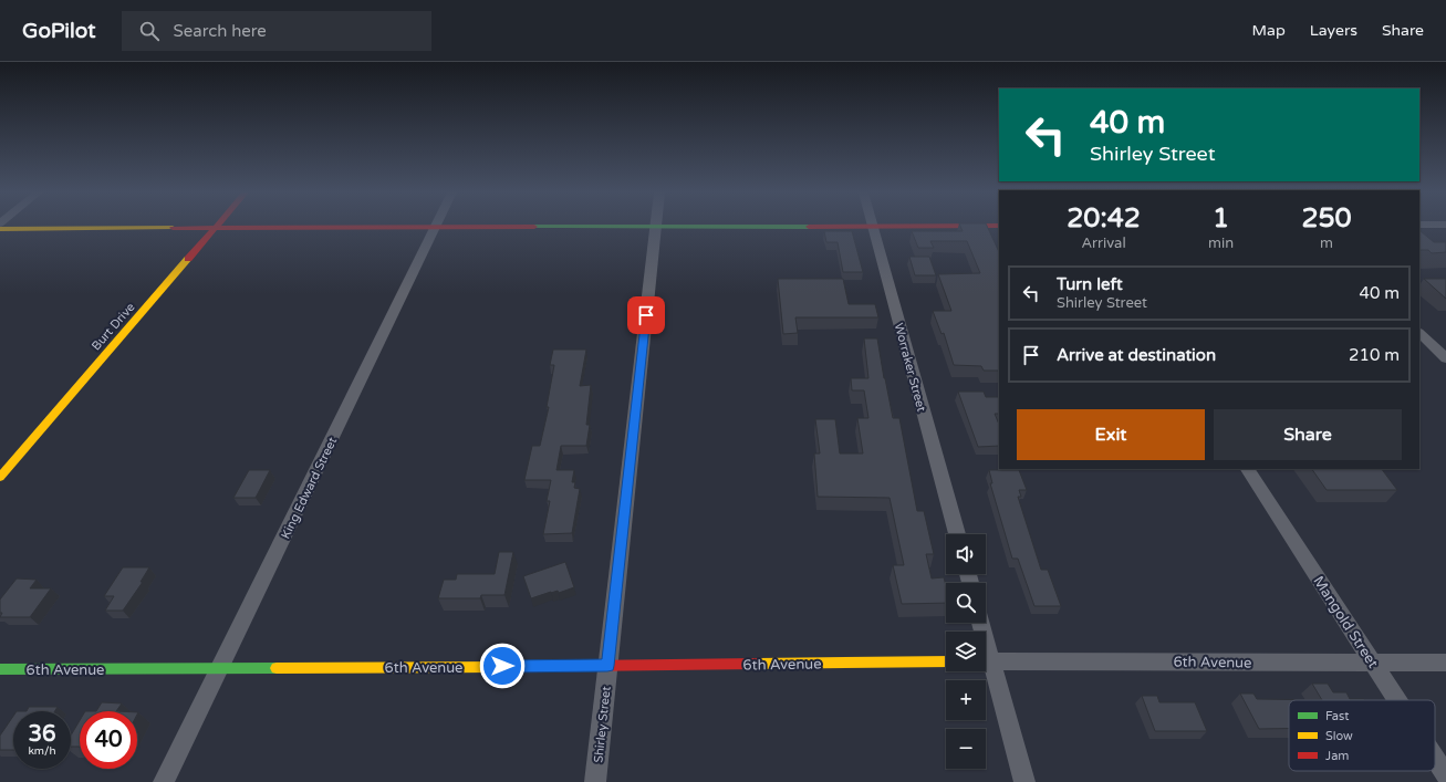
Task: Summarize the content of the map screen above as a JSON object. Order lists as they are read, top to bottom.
{
  "streets": {
    "street": [
      "Burt Drive",
      "Worraker Street",
      "King Edward Street",
      "Mangold Street",
      "6th Avenue",
      "Shirley Street"
    ]
  },
  "crossings": [
    ["King Edward Street", "6th Avenue"],
    ["Mangold Street", "6th Avenue"],
    ["6th Avenue", "Shirley Street"]
  ],
  "legend": ["Fast", "Slow", "Jam"],
  "page": {
    "header": "GoPilot",
    "search": "Search here",
    "nav": ["Map", "Layers", "Share"],
    "turn": ["40 m", "Shirley Street"],
    "eta": [
      "20:42",
      "Arrival",
      "1",
      "min",
      "250",
      "m"
    ],
    "list": [
      {
        "name": "Turn left",
        "note": "Shirley Street",
        "value": "40 m"
      },
      {
        "name": "Arrive at destination",
        "value": "210 m"
      }
    ],
    "buttons": ["Exit", "Share"],
    "map_buttons": ["+", "−"],
    "speed": "36 km/h",
    "limit": "40"
  }
}
